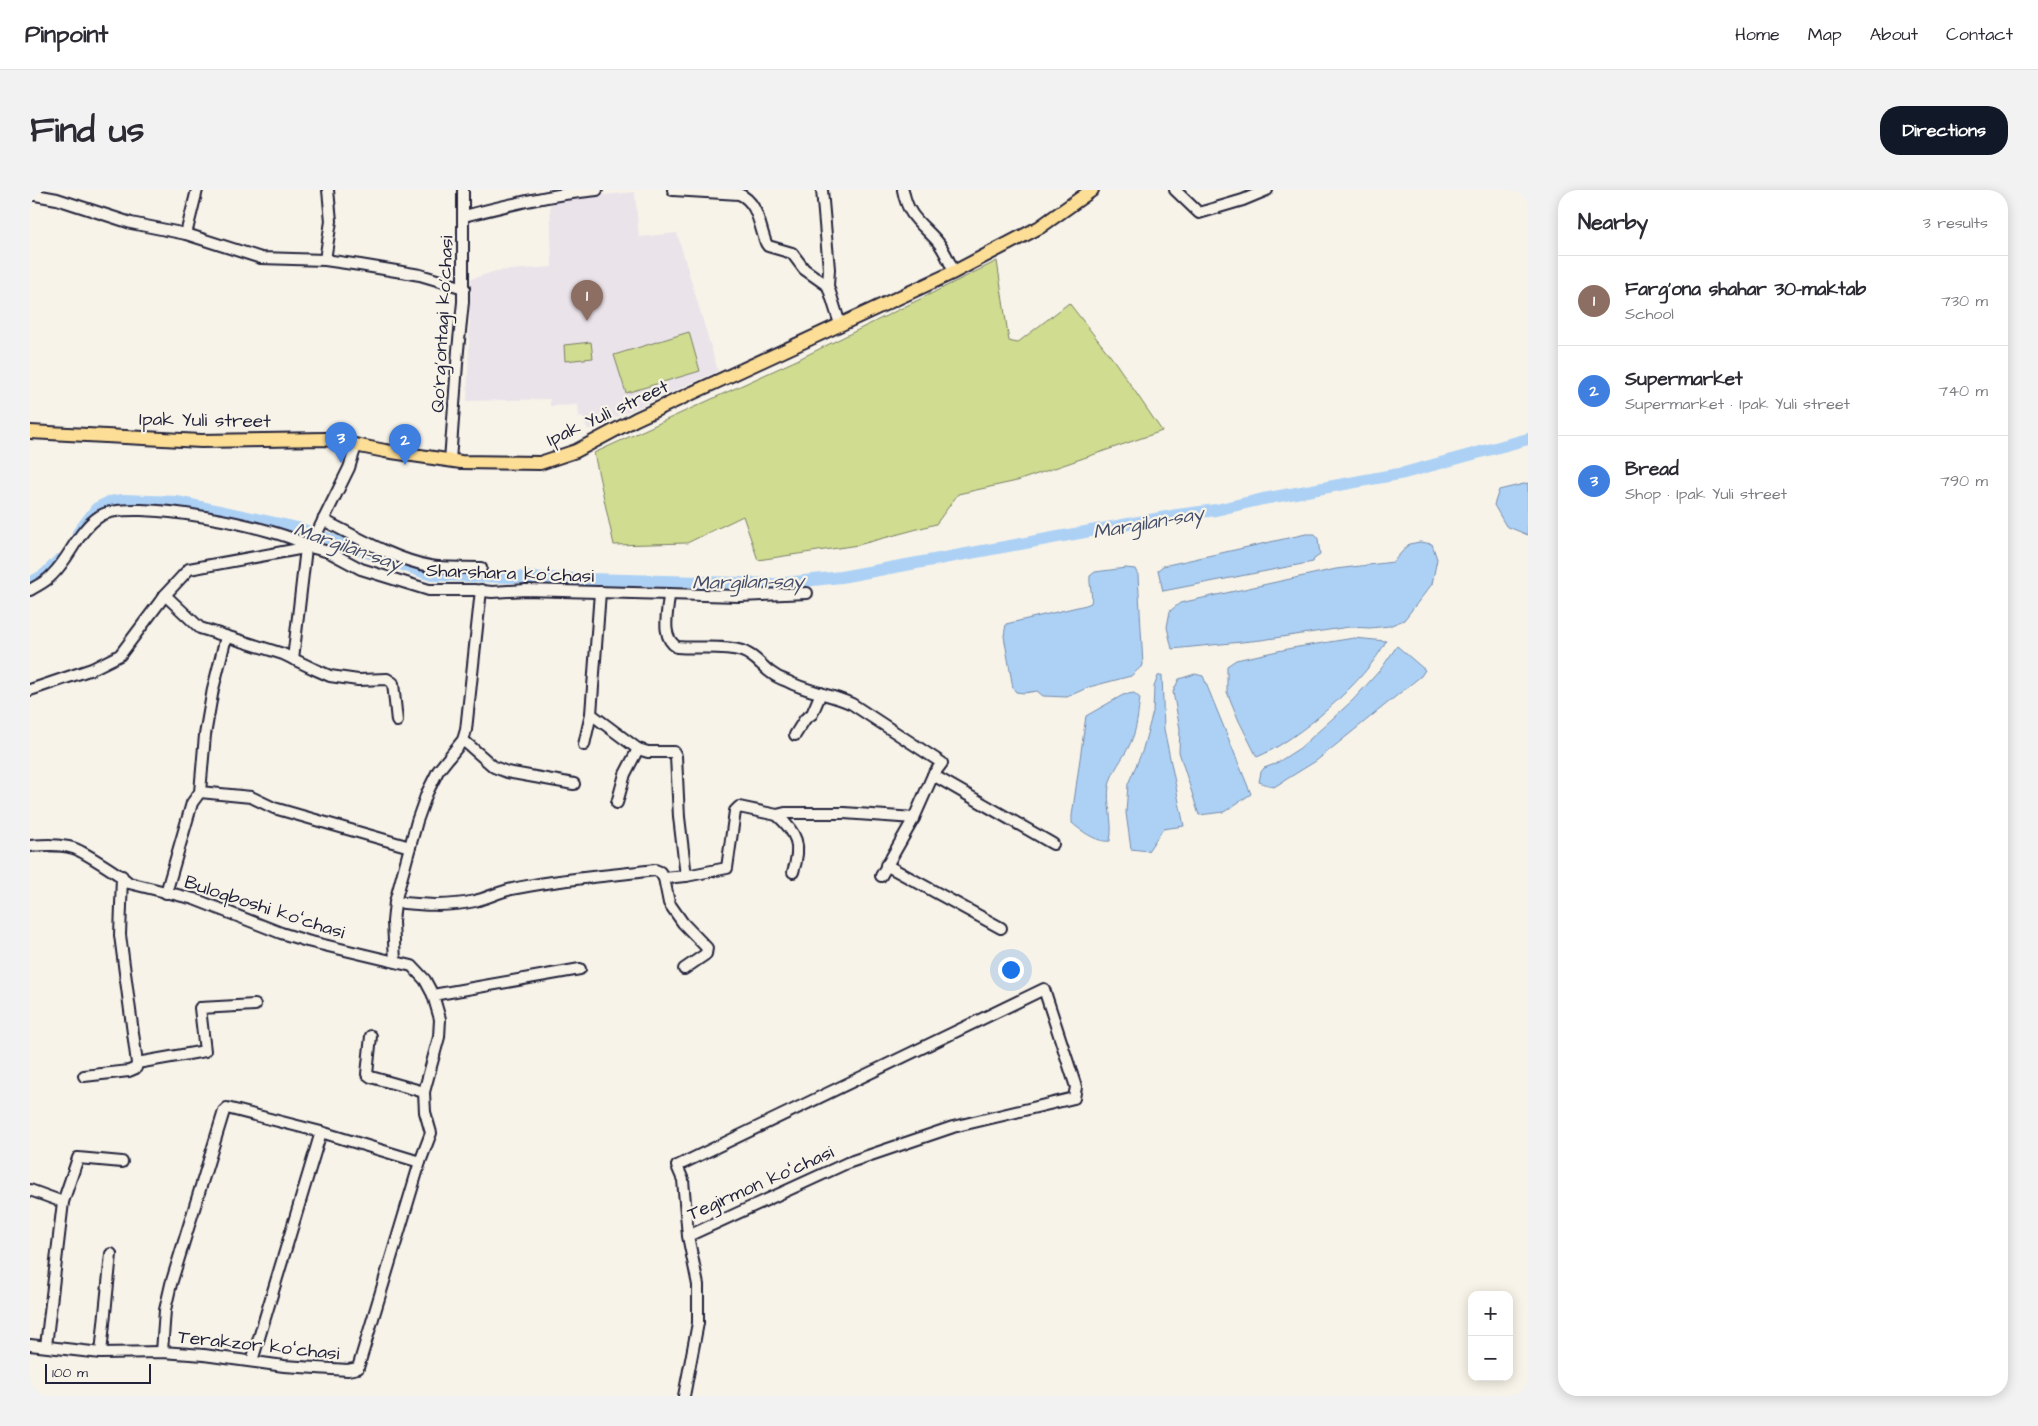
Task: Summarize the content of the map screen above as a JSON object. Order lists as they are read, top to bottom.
{
  "streets": {
    "main road": ["Ipak Yuli street"],
    "street": [
      "Qo'rg'ontagi ko'chasi",
      "Sharshara koʻchasi",
      "Buloqboshi koʻchasi",
      "Tegirmon koʻchasi",
      "Terakzor koʻchasi"
    ]
  },
  "crossings": [
    ["Qo'rg'ontagi ko'chasi", "Ipak Yuli street"],
    ["Buloqboshi koʻchasi", "Terakzor koʻchasi"]
  ],
  "water": ["Margilan-say"],
  "scale_bar": "100 m",
  "page": {
    "header": "Pinpoint",
    "nav": [
      "Home",
      "Map",
      "About",
      "Contact"
    ],
    "title": "Find us",
    "buttons": "Directions",
    "heading": ["Nearby", "3 results"],
    "list": [
      {
        "mark": "1",
        "name": "Farg'ona shahar 30-maktab",
        "note": "School",
        "value": "730 m"
      },
      {
        "mark": "2",
        "name": "Supermarket",
        "note": "Supermarket · Ipak Yuli street",
        "value": "740 m"
      },
      {
        "mark": "3",
        "name": "Bread",
        "note": "Shop · Ipak Yuli street",
        "value": "790 m"
      }
    ],
    "pins": ["1", "3", "2"],
    "map_buttons": ["+", "−"],
    "scale": "100 m"
  }
}
